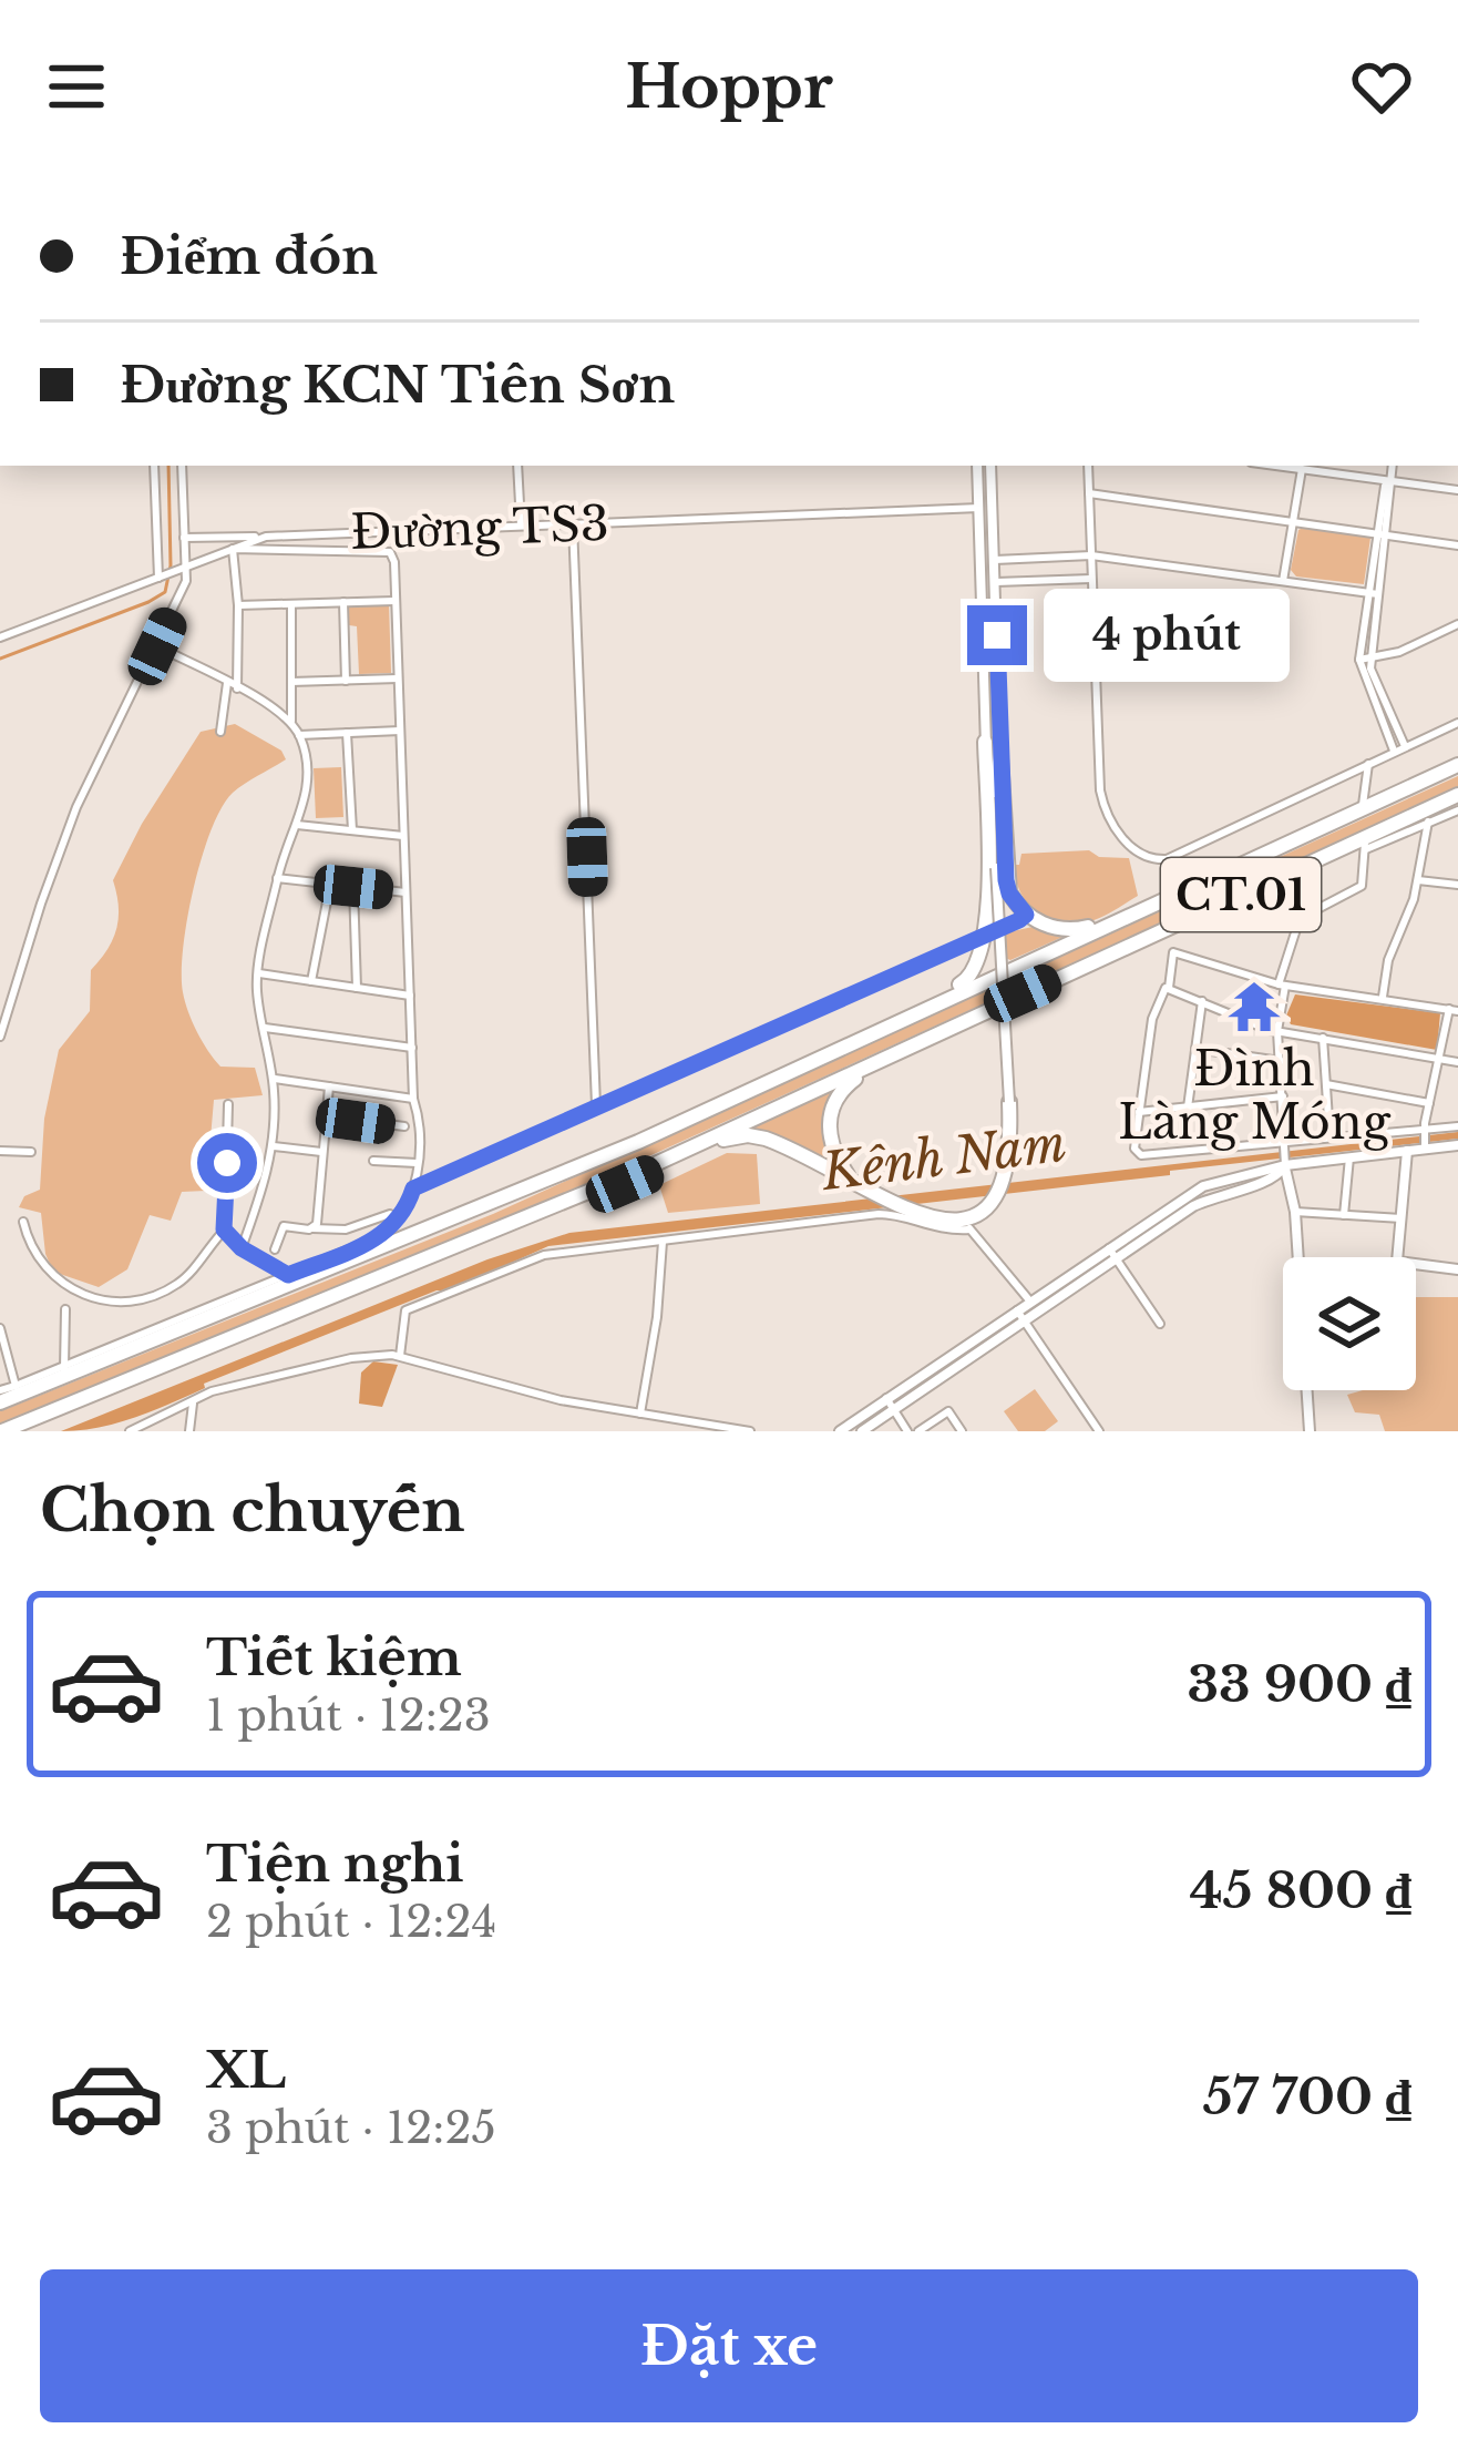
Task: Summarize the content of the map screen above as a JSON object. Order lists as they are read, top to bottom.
{
  "streets": {
    "highway": ["CT.01"],
    "street": ["Đường TS3"]
  },
  "water": ["Kênh Nam"],
  "places": {
    "temple": ["Đình Làng Móng"]
  },
  "page": {
    "header": "Hoppr",
    "banner": ["Điểm đón", "Đường KCN Tiên Sơn"],
    "bubble": "4 phút",
    "heading": "Chọn chuyến",
    "list": [
      {
        "name": "Tiết kiệm",
        "note": "1 phút · 12:23",
        "value": "33 900 ₫"
      },
      {
        "name": "Tiện nghi",
        "note": "2 phút · 12:24",
        "value": "45 800 ₫"
      },
      {
        "name": "XL",
        "note": "3 phút · 12:25",
        "value": "57 700 ₫"
      }
    ],
    "buttons": "Đặt xe"
  }
}
